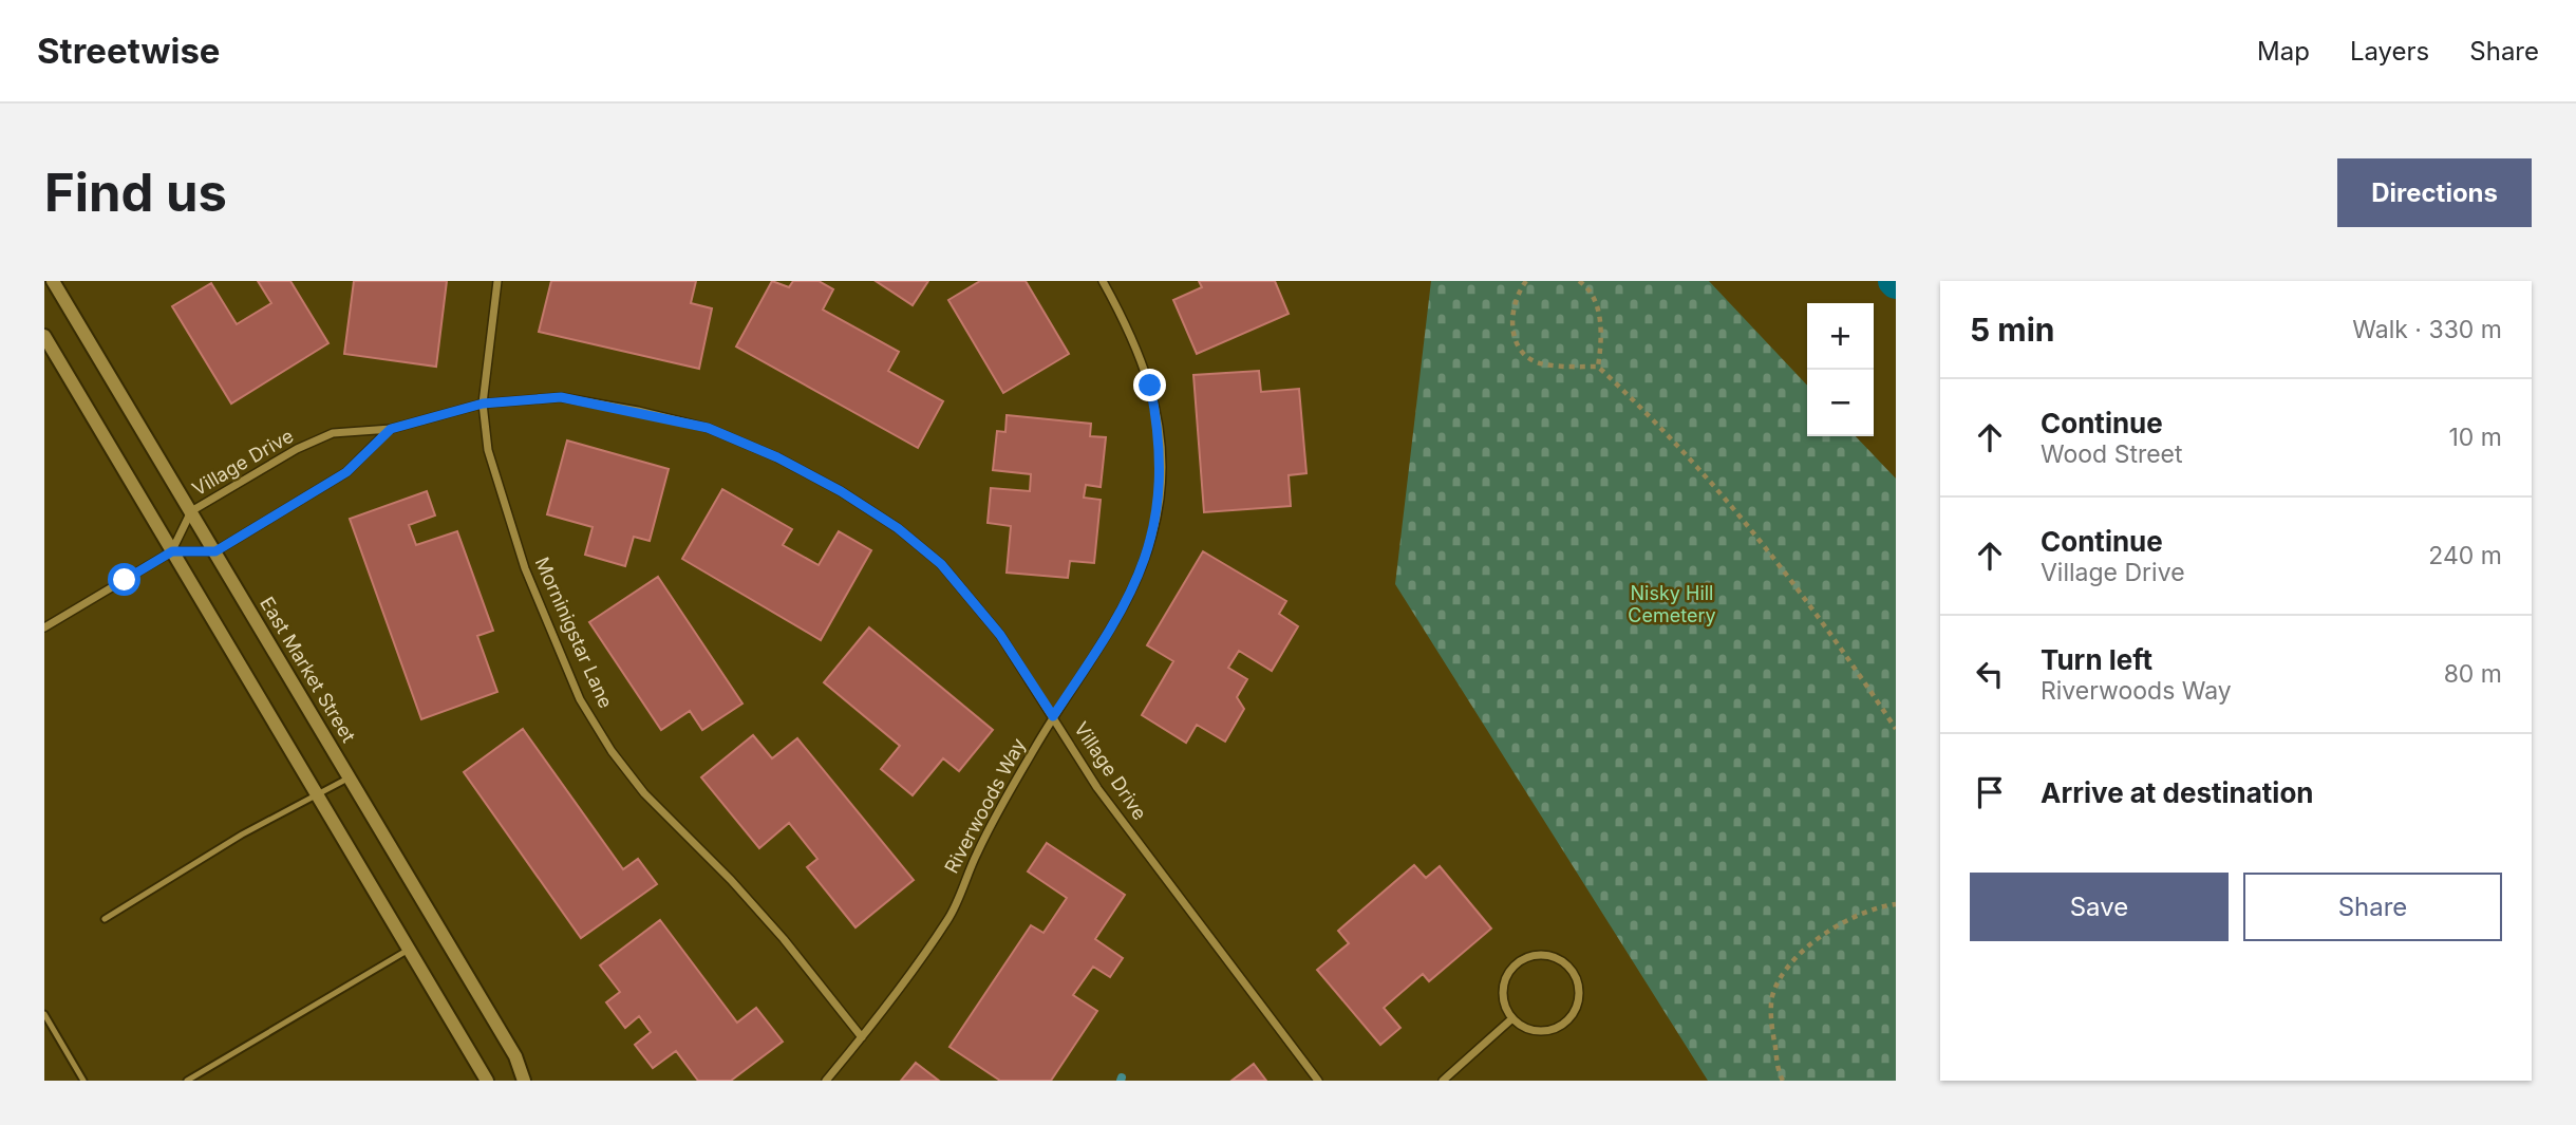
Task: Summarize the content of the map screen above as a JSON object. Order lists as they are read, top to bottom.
{
  "streets": {
    "street": [
      "Village Drive",
      "Morninigstar Lane",
      "East Market Street",
      "Riverwoods Way"
    ]
  },
  "crossings": [
    ["Village Drive", "Morninigstar Lane"],
    ["Village Drive", "East Market Street"],
    ["Village Drive", "Riverwoods Way"],
    ["Morninigstar Lane", "Riverwoods Way"]
  ],
  "parks": ["Nisky Hill Cemetery"],
  "page": {
    "header": "Streetwise",
    "nav": ["Map", "Layers", "Share"],
    "buttons": [
      "Directions",
      ["Save", "Share"]
    ],
    "title": "Find us",
    "heading": ["5 min", "Walk · 330 m"],
    "map_buttons": ["+", "−"],
    "list": [
      ["Continue", "Wood Street", "10 m"],
      ["Continue", "Village Drive", "240 m"],
      ["Turn left", "Riverwoods Way", "80 m"],
      "Arrive at destination"
    ]
  }
}
